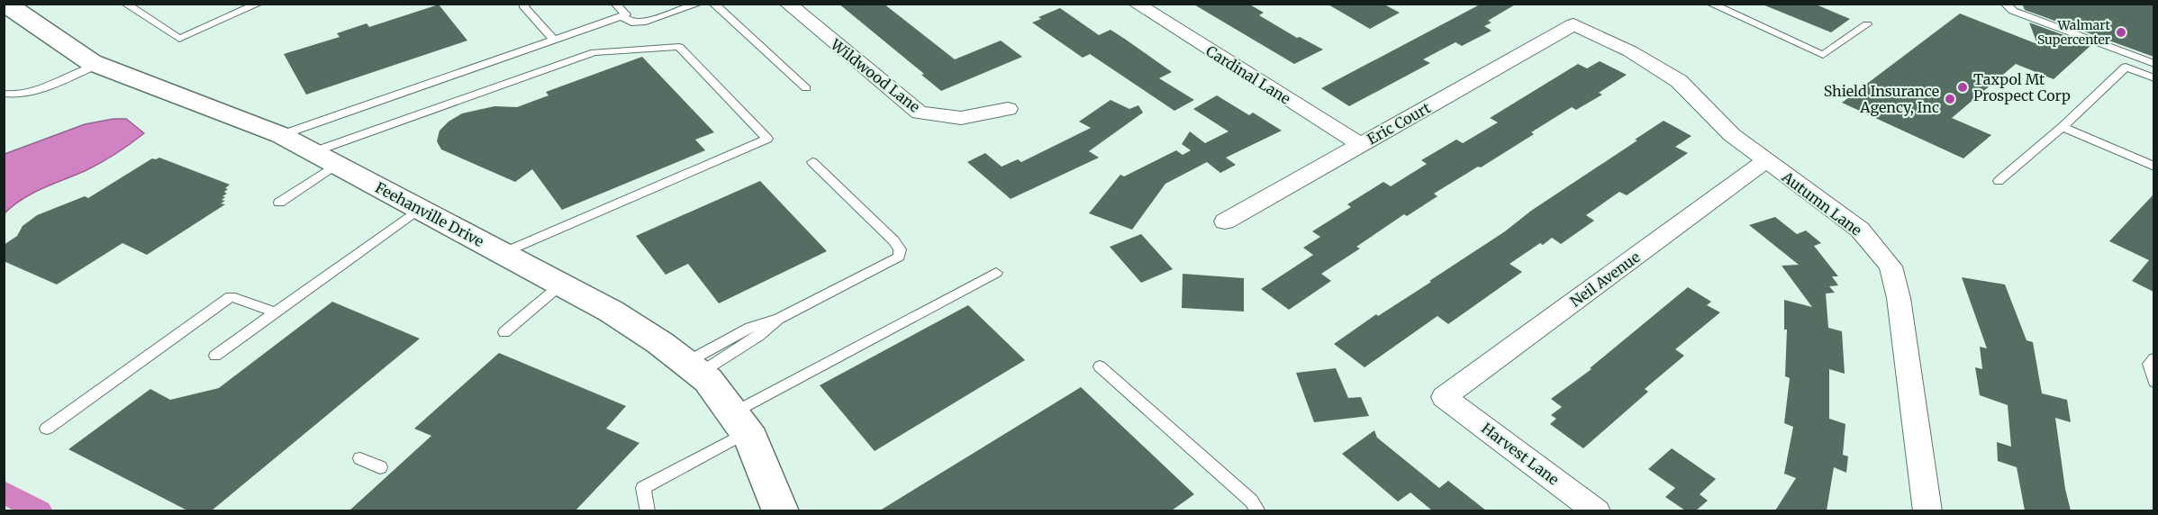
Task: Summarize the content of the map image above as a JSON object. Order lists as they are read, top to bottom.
{
  "streets": {
    "street": [
      "Cardinal Lane",
      "Wildwood Lane",
      "Eric Court",
      "Autumn Lane",
      "Feehanville Drive",
      "Neil Avenue",
      "Harvest Lane"
    ]
  },
  "crossings": [
    ["Cardinal Lane", "Eric Court"],
    ["Eric Court", "Autumn Lane"],
    ["Autumn Lane", "Neil Avenue"],
    ["Neil Avenue", "Harvest Lane"]
  ],
  "places": ["Walmart Supercenter", "Taxpol Mt Prospect Corp", "Shield Insurance Agency, Inc"]
}
